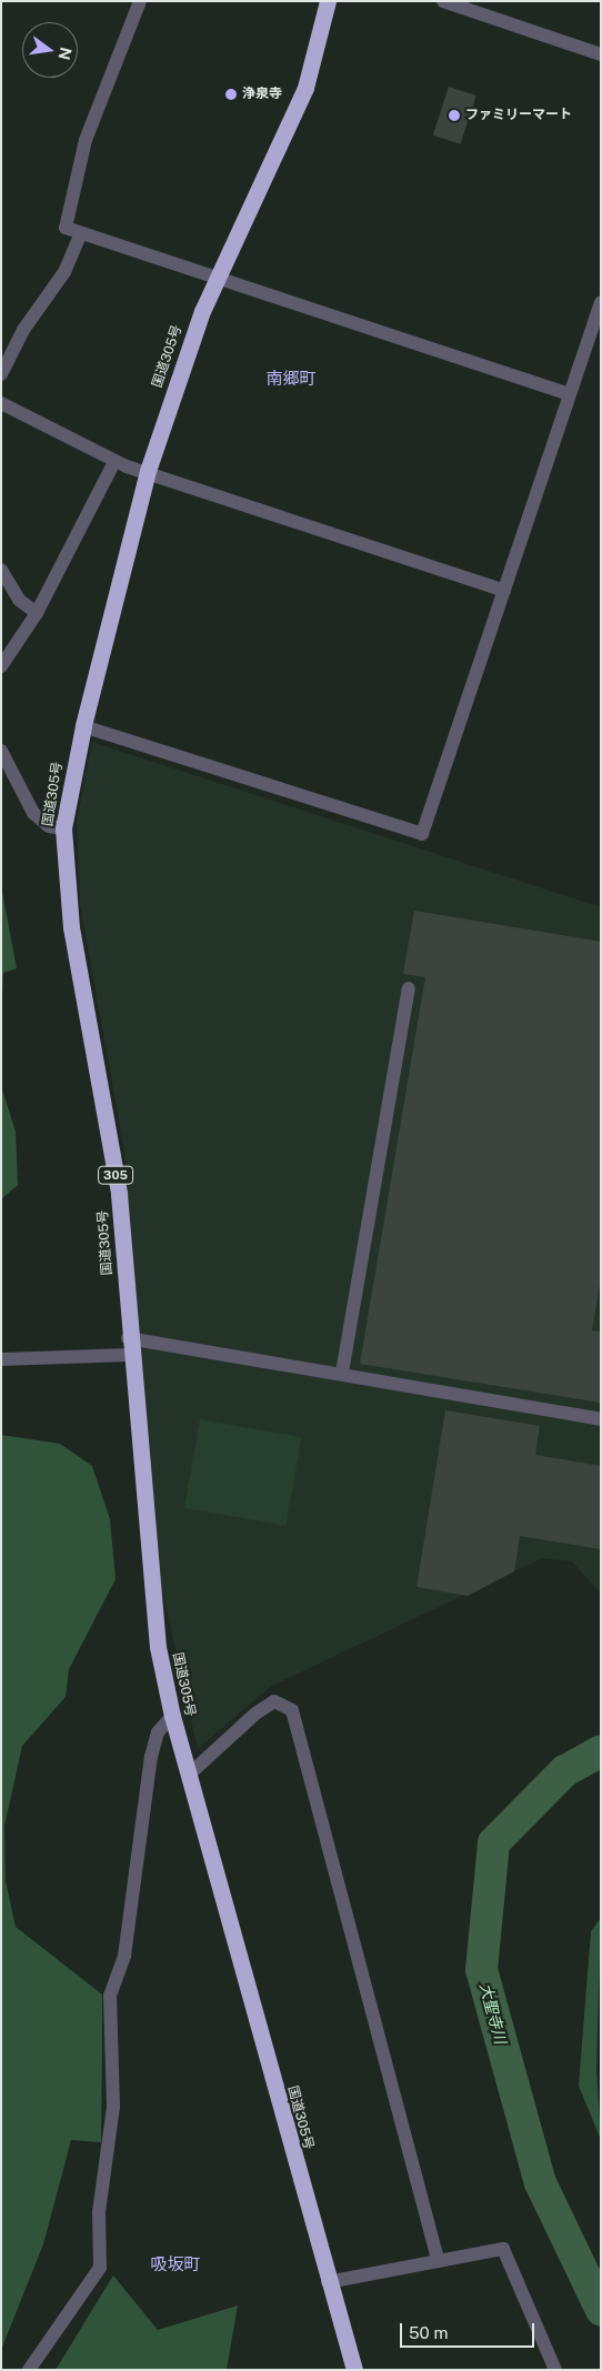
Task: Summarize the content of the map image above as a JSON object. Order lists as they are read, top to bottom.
{
  "streets": {
    "highway": ["国道305号", "305"]
  },
  "districts": ["南郷町", "吸坂町"],
  "water": ["大聖寺川"],
  "places": ["浄泉寺", "ファミリーマート"],
  "scale_bar": "50 m",
  "north": "right"
}
